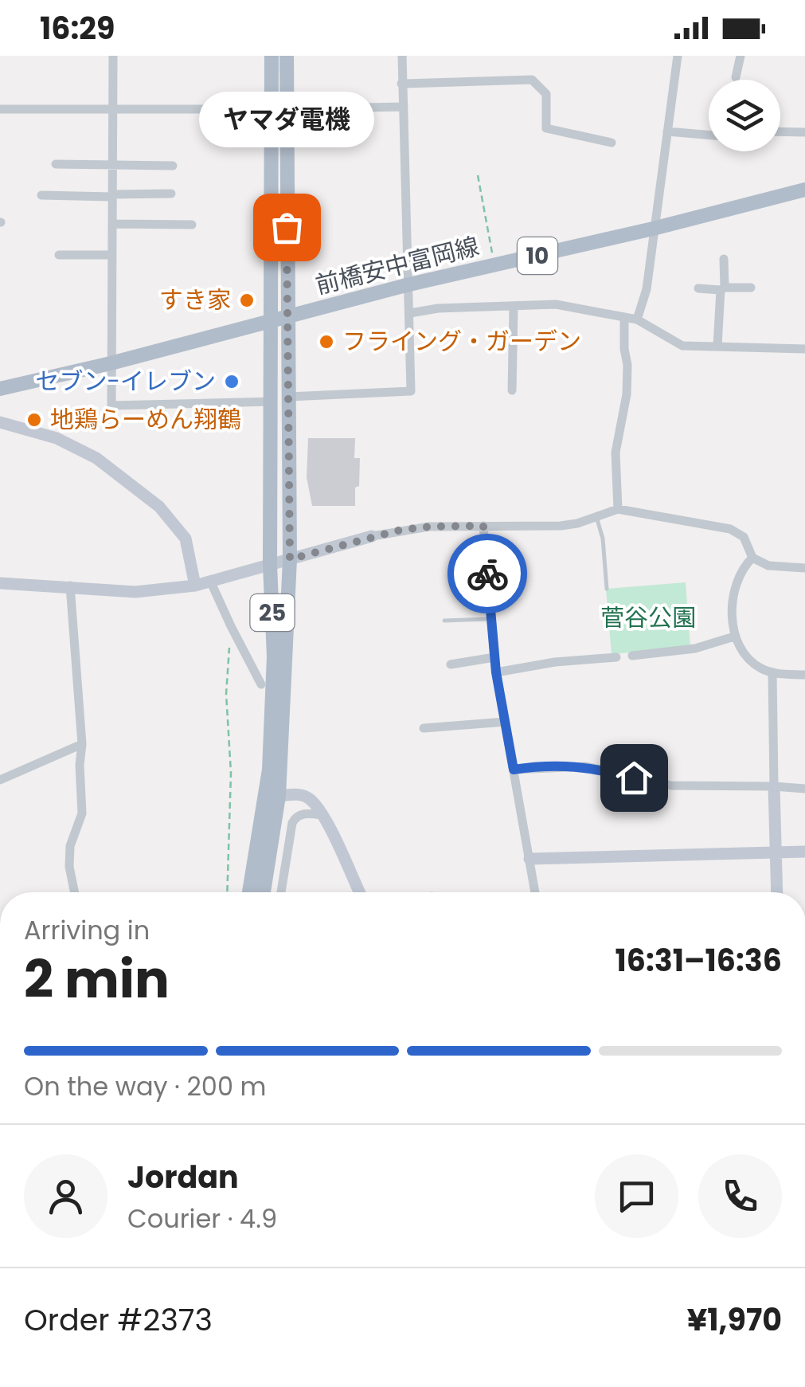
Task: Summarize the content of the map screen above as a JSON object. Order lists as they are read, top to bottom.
{
  "streets": {
    "main road": ["10", "前橋安中富岡線", "25"]
  },
  "crossings": [
    ["前橋安中富岡線", "25"]
  ],
  "parks": ["菅谷公園"],
  "places": [
    "ヤマダ電機",
    "すき家",
    "フライング・ガーデン",
    "セブン-イレブン",
    "地鶏らーめん翔鶴"
  ],
  "page": {
    "status": "16:29",
    "bubble": "ヤマダ電機",
    "heading": ["2 min", "Arriving in", "16:31–16:36"],
    "panel": [
      "Jordan",
      "Courier · 4.9",
      "Order #2373",
      "¥1,970"
    ],
    "bar": "On the way · 200 m"
  }
}
